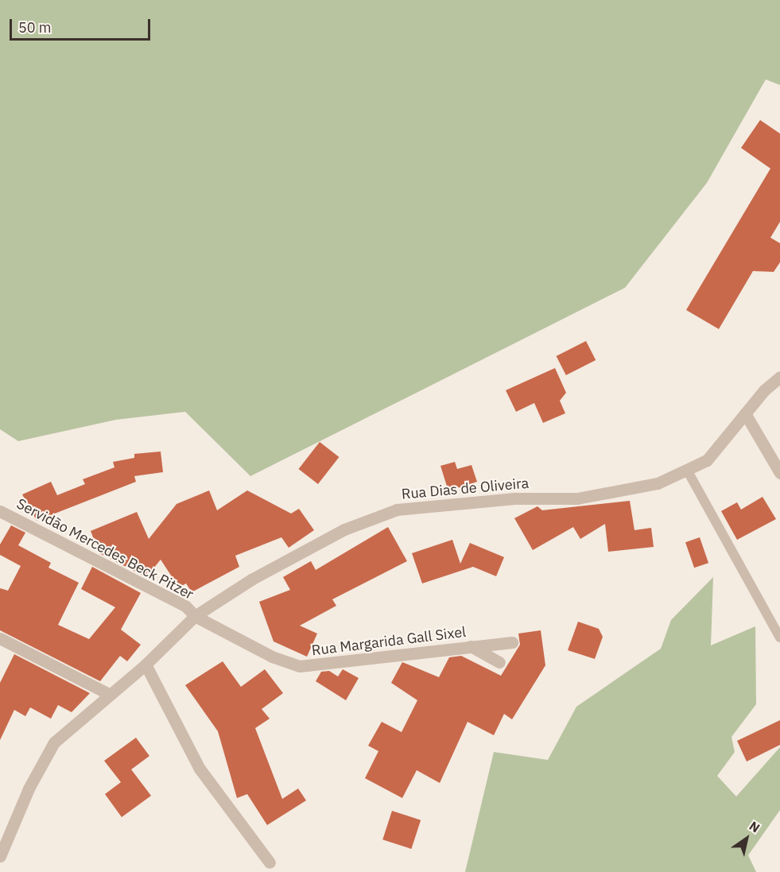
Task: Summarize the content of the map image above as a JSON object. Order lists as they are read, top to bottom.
{
  "streets": {
    "street": ["Rua Dias de Oliveira", "Servidão Mercedes Beck Pitzer", "Rua Margarida Gall Sixel"]
  },
  "crossings": [
    ["Rua Dias de Oliveira", "Servidão Mercedes Beck Pitzer"],
    ["Rua Dias de Oliveira", "Rua Margarida Gall Sixel"],
    ["Servidão Mercedes Beck Pitzer", "Rua Margarida Gall Sixel"]
  ],
  "scale_bar": "50 m",
  "north": "top right"
}
